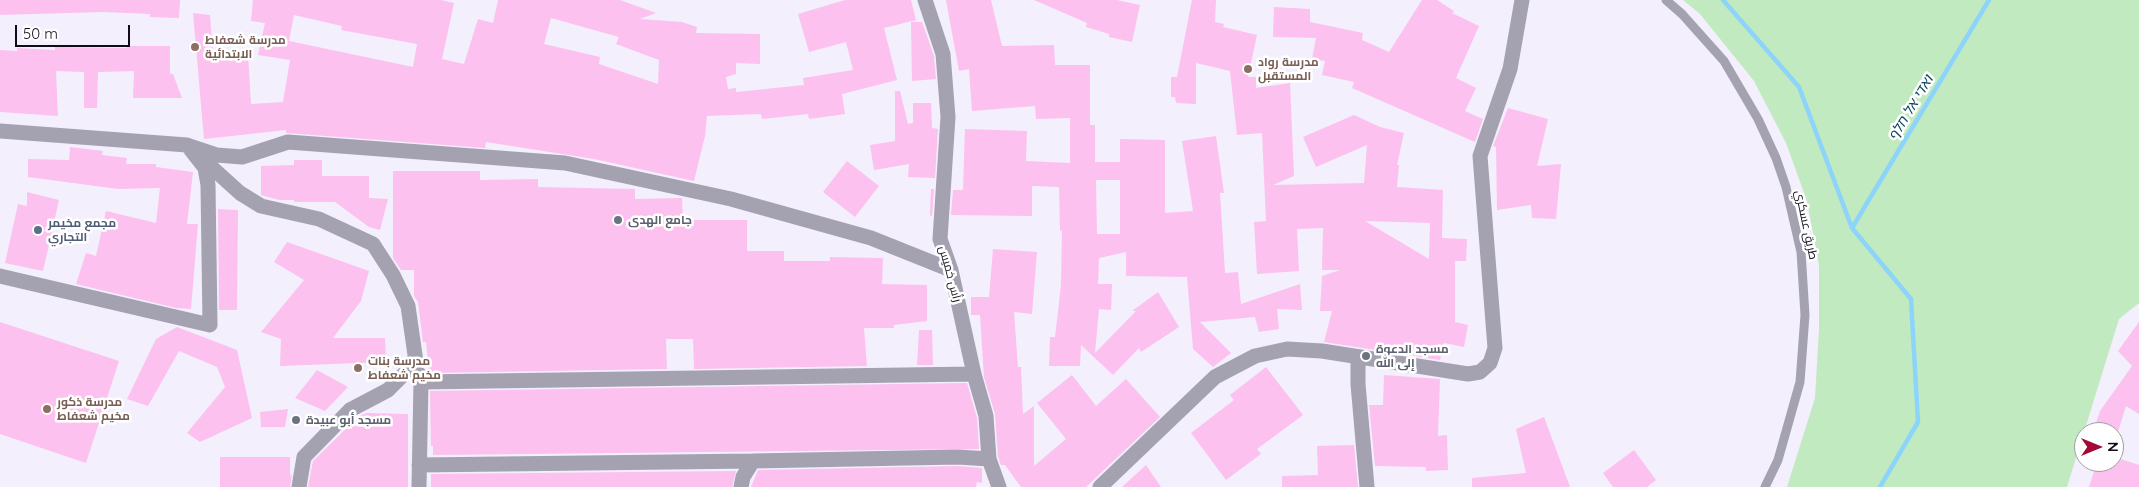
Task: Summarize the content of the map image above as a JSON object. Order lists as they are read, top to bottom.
{
  "streets": {
    "street": ["رأس خميس"],
    "lane": ["طريق عسكري"]
  },
  "water": ["ואדי אל חלף"],
  "places": [
    "مدرسة شعفاط الابتدائية",
    "مدرسة رواد المستقبل",
    "جامع الهدى",
    "مجمع مخيمر التجاري",
    "مسجد الدعوة إلى الله",
    "مدرسة بنات مخيم شعفاط",
    "مدرسة ذكور مخيم شعفاط",
    "مسجد أبو عبيدة"
  ],
  "scale_bar": "50 m",
  "north": "right"
}
